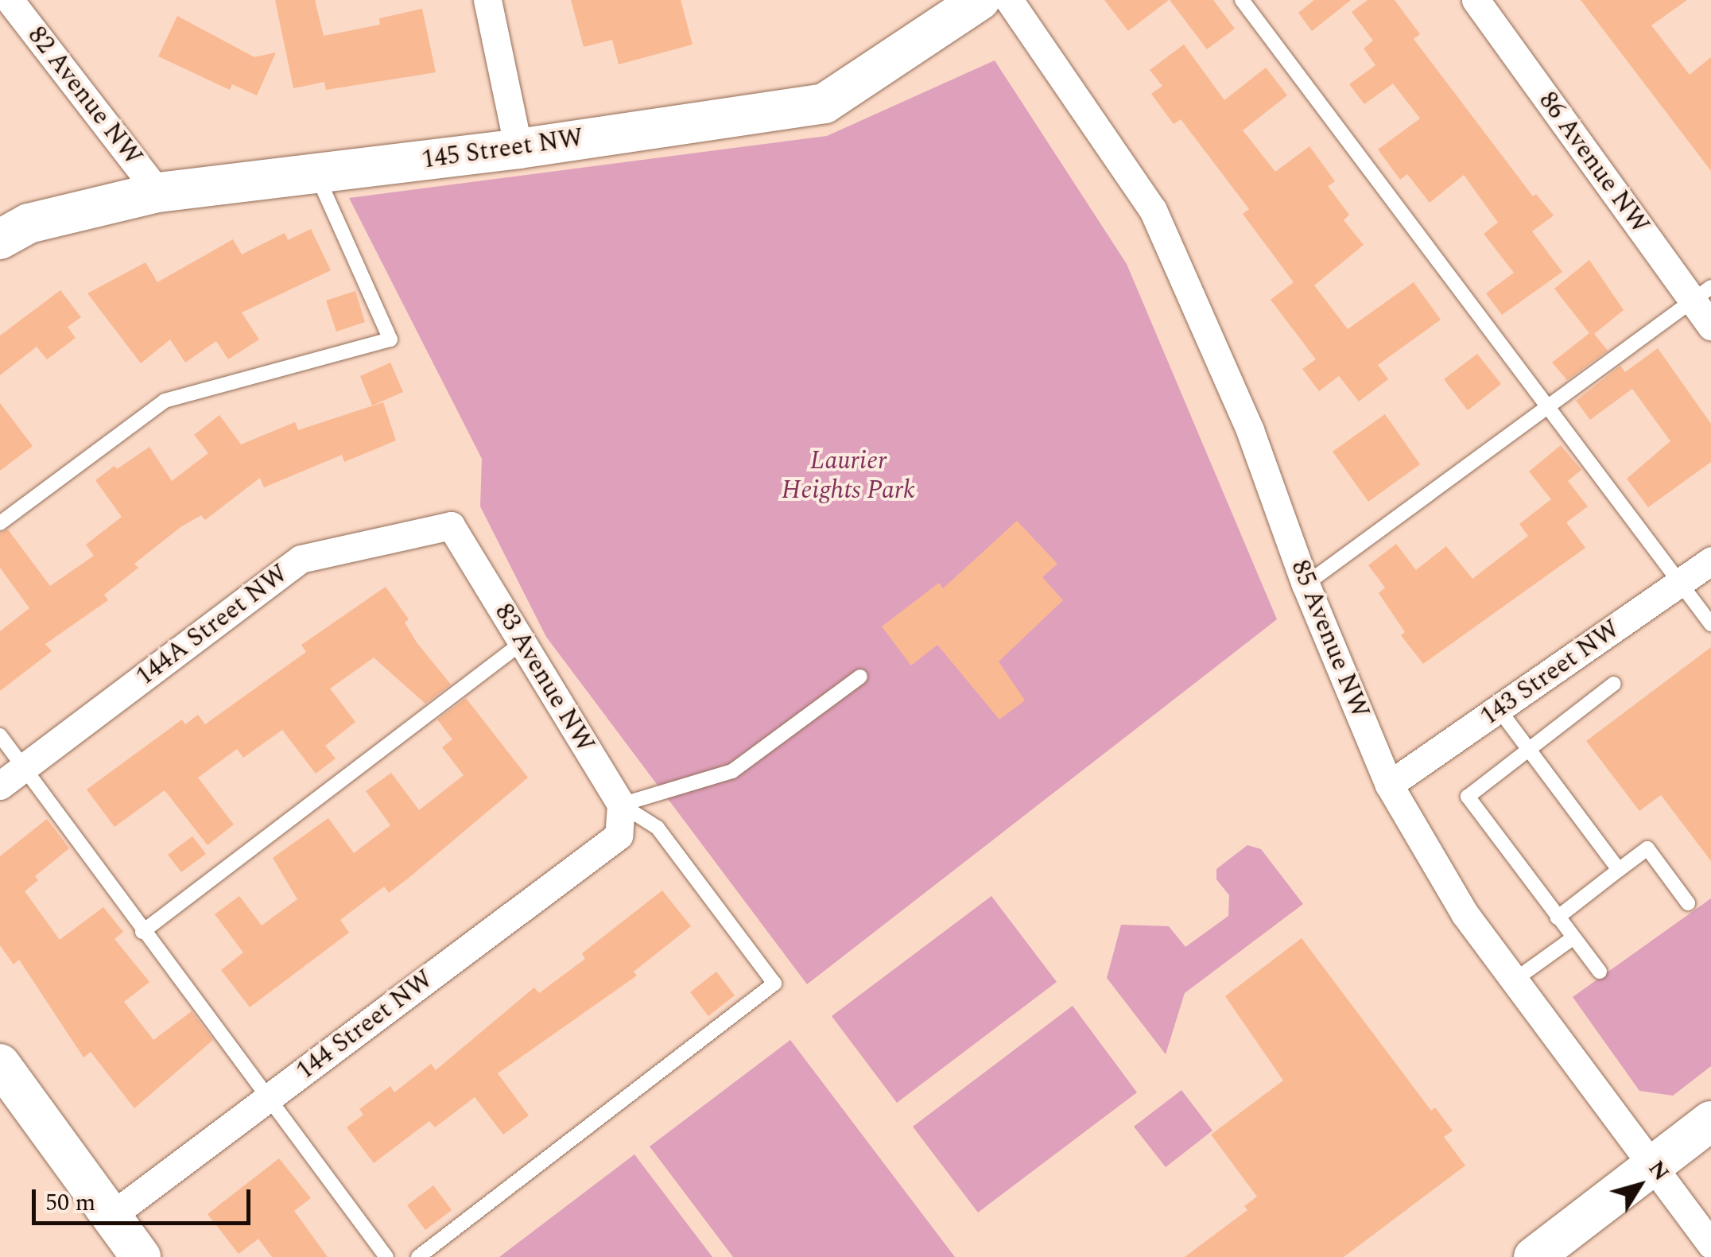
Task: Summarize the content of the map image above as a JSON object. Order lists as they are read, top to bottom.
{
  "streets": {
    "street": [
      "82 Avenue NW",
      "145 Street NW",
      "86 Avenue NW",
      "144A Street NW",
      "85 Avenue NW",
      "143 Street NW",
      "83 Avenue NW",
      "144 Street NW"
    ]
  },
  "crossings": [
    ["82 Avenue NW", "145 Street NW"],
    ["144A Street NW", "83 Avenue NW"],
    ["85 Avenue NW", "143 Street NW"],
    ["83 Avenue NW", "144 Street NW"]
  ],
  "parks": ["Laurier Heights Park"],
  "scale_bar": "50 m",
  "north": "top right"
}
